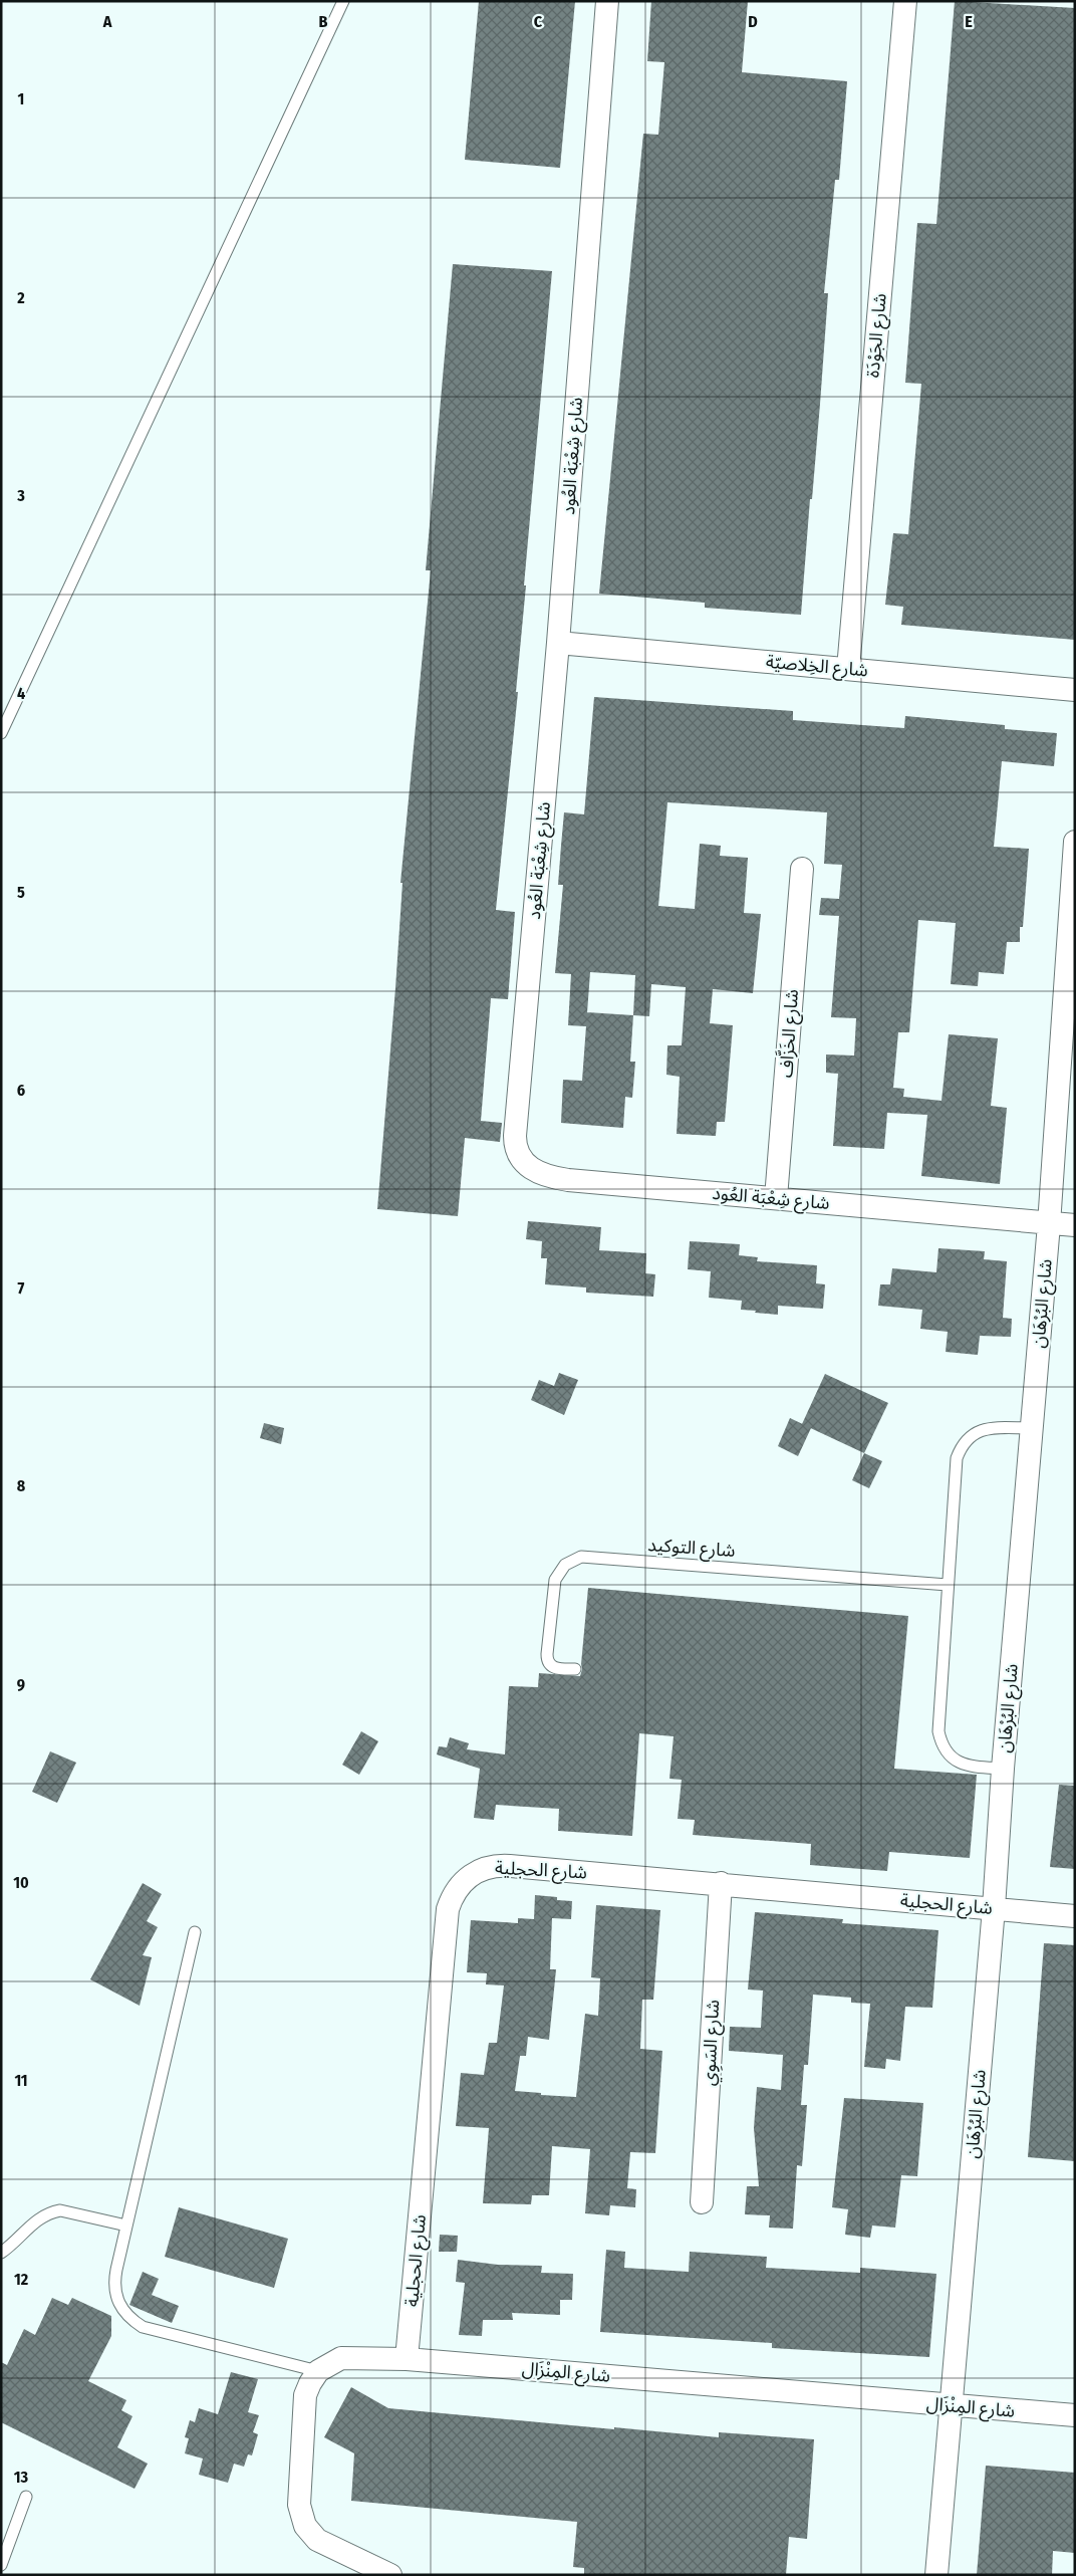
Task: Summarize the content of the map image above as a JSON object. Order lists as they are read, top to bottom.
{
  "streets": {
    "street": [
      "شارع الجَوْدَة",
      "شارع شِعْبَة العُود",
      "شارع الخِلاصيّة",
      "شارع الخَزَّاف",
      "شارع البُرْهَان",
      "شارع الحجلية",
      "شارع السَوِي",
      "شارع المِنْزَال"
    ],
    "lane": ["شارع التوكيد"]
  },
  "crossings": [
    ["شارع الجَوْدَة", "شارع الخِلاصيّة"],
    ["شارع شِعْبَة العُود", "شارع الخِلاصيّة"],
    ["شارع شِعْبَة العُود", "شارع الخَزَّاف"],
    ["شارع شِعْبَة العُود", "شارع البُرْهَان"],
    ["شارع البُرْهَان", "شارع الحجلية"],
    ["شارع البُرْهَان", "شارع المِنْزَال"],
    ["شارع الحجلية", "شارع السَوِي"],
    ["شارع الحجلية", "شارع المِنْزَال"]
  ],
  "grid": {
    "columns": [
      "A",
      "B",
      "C",
      "D",
      "E"
    ],
    "rows": [
      "1",
      "2",
      "3",
      "4",
      "5",
      "6",
      "7",
      "8",
      "9",
      "10",
      "11",
      "12",
      "13"
    ]
  }
}
